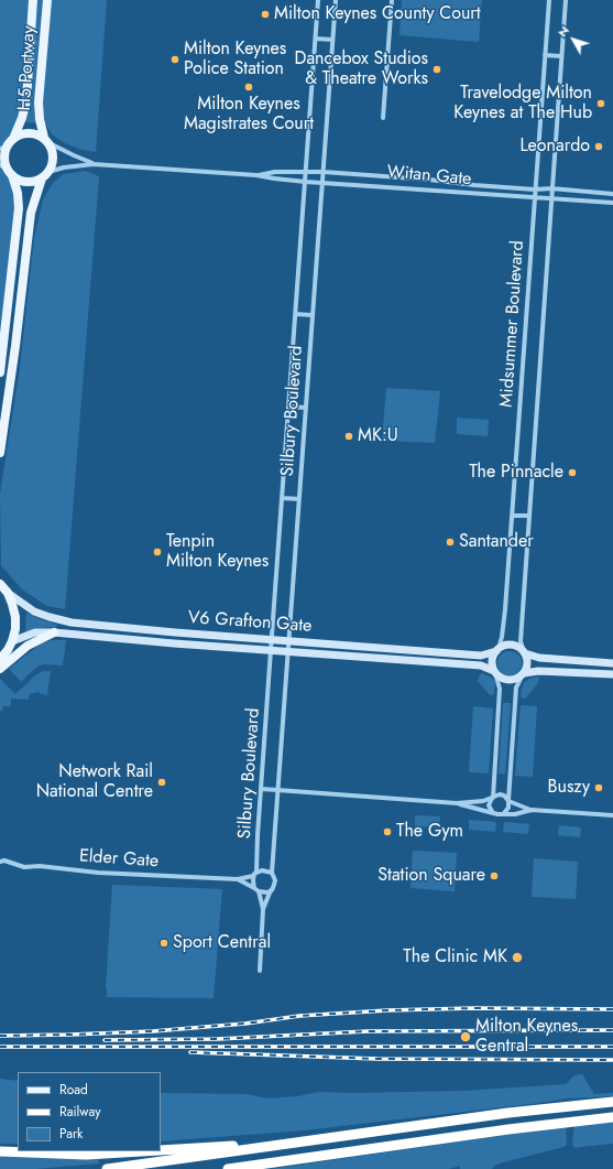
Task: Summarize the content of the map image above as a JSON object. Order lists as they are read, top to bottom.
{
  "streets": {
    "main road": ["H5 Portway"],
    "street": [
      "Witan Gate",
      "Midsummer Boulevard",
      "Silbury Boulevard",
      "V6 Grafton Gate",
      "Elder Gate"
    ]
  },
  "crossings": [
    ["Witan Gate", "Midsummer Boulevard"],
    ["Witan Gate", "Silbury Boulevard"],
    ["Midsummer Boulevard", "V6 Grafton Gate"],
    ["Silbury Boulevard", "V6 Grafton Gate"],
    ["Silbury Boulevard", "Elder Gate"]
  ],
  "places": [
    "Milton Keynes County Court",
    "Milton Keynes Police Station",
    "Dancebox Studios & Theatre Works",
    "Milton Keynes Magistrates Court",
    "Travelodge Milton Keynes at The Hub",
    "Leonardo",
    "MK:U",
    "The Pinnacle",
    "Santander",
    "Tenpin Milton Keynes",
    "Network Rail National Centre",
    "Buszy",
    "The Gym",
    "Station Square",
    "Sport Central",
    "The Clinic MK",
    "Milton Keynes Central"
  ],
  "legend": ["Road", "Railway", "Park"],
  "north": "top left"
}
